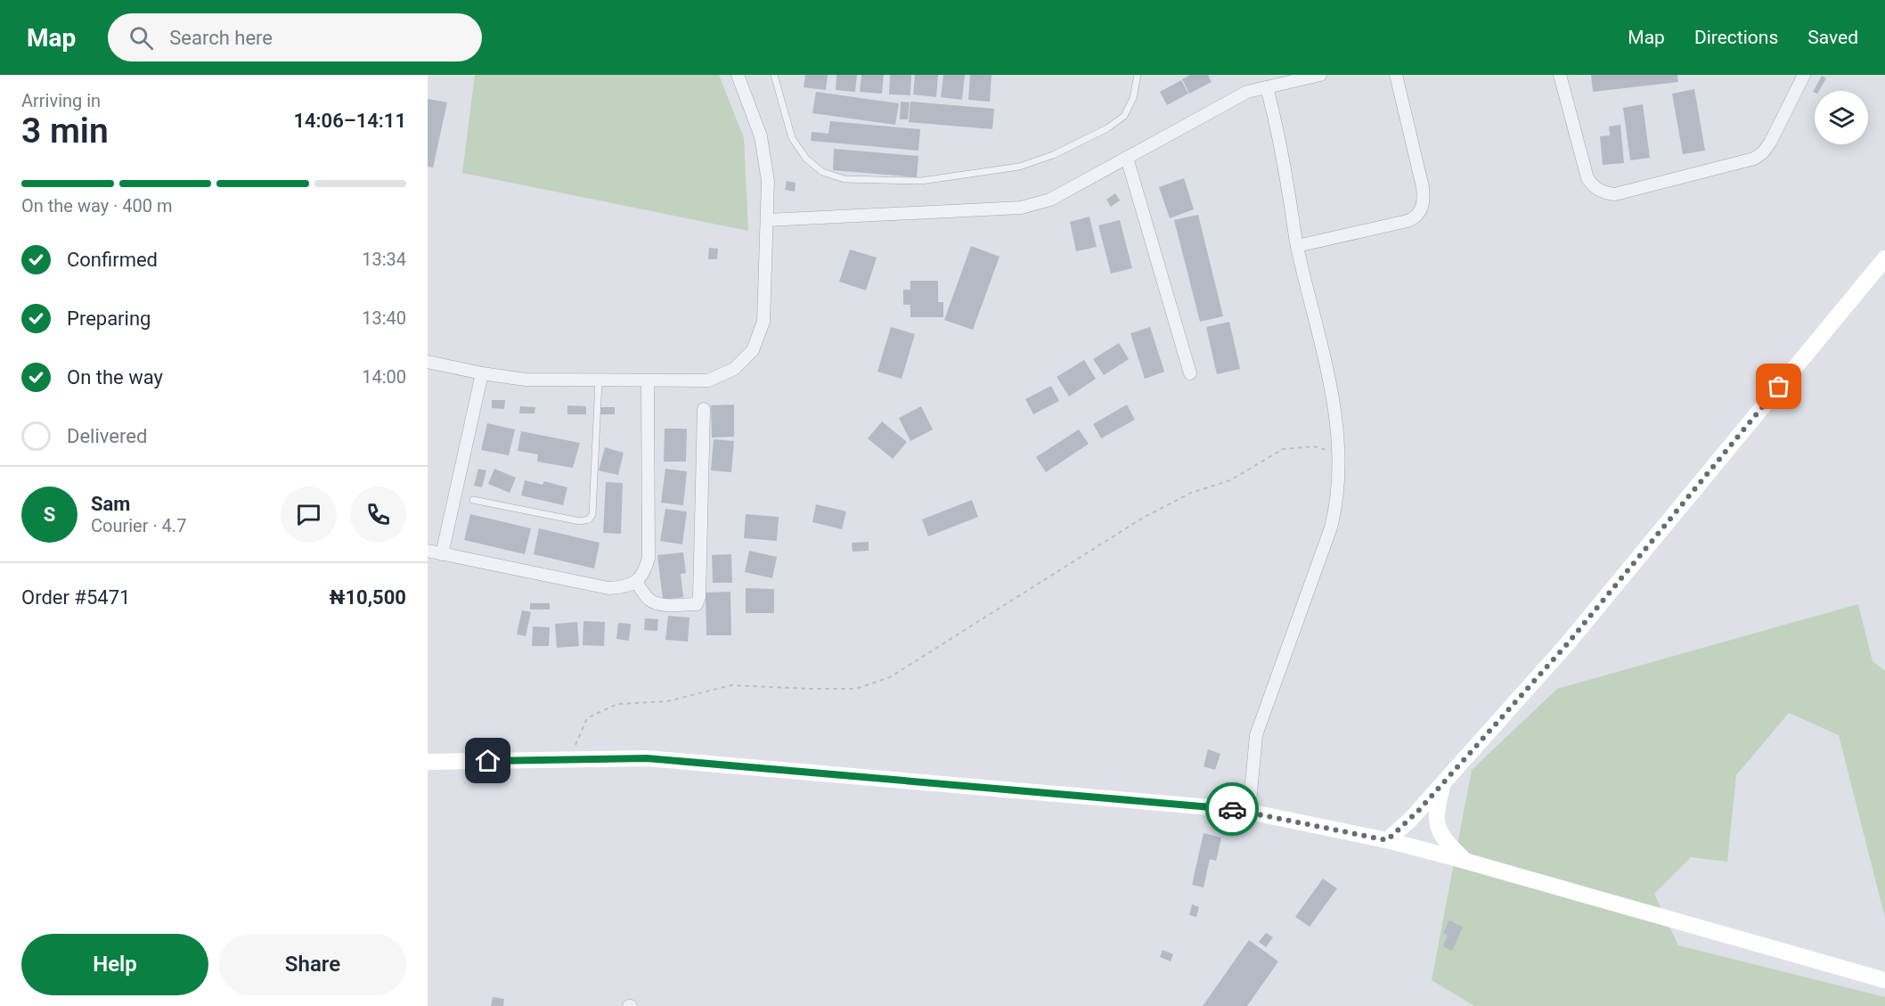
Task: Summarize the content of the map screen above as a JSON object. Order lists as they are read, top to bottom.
{
  "page": {
    "header": "Map",
    "search": "Search here",
    "nav": ["Map", "Directions", "Saved"],
    "heading": ["3 min", "Arriving in", "14:06–14:11"],
    "panel": [
      "Sam",
      "Courier · 4.7",
      "Order #5471",
      "₦10,500"
    ],
    "bar": "On the way · 400 m",
    "list": [
      ["Confirmed", "13:34"],
      ["Preparing", "13:40"],
      ["On the way", "14:00"],
      "Delivered"
    ],
    "round": "S",
    "buttons": ["Help", "Share"]
  }
}
